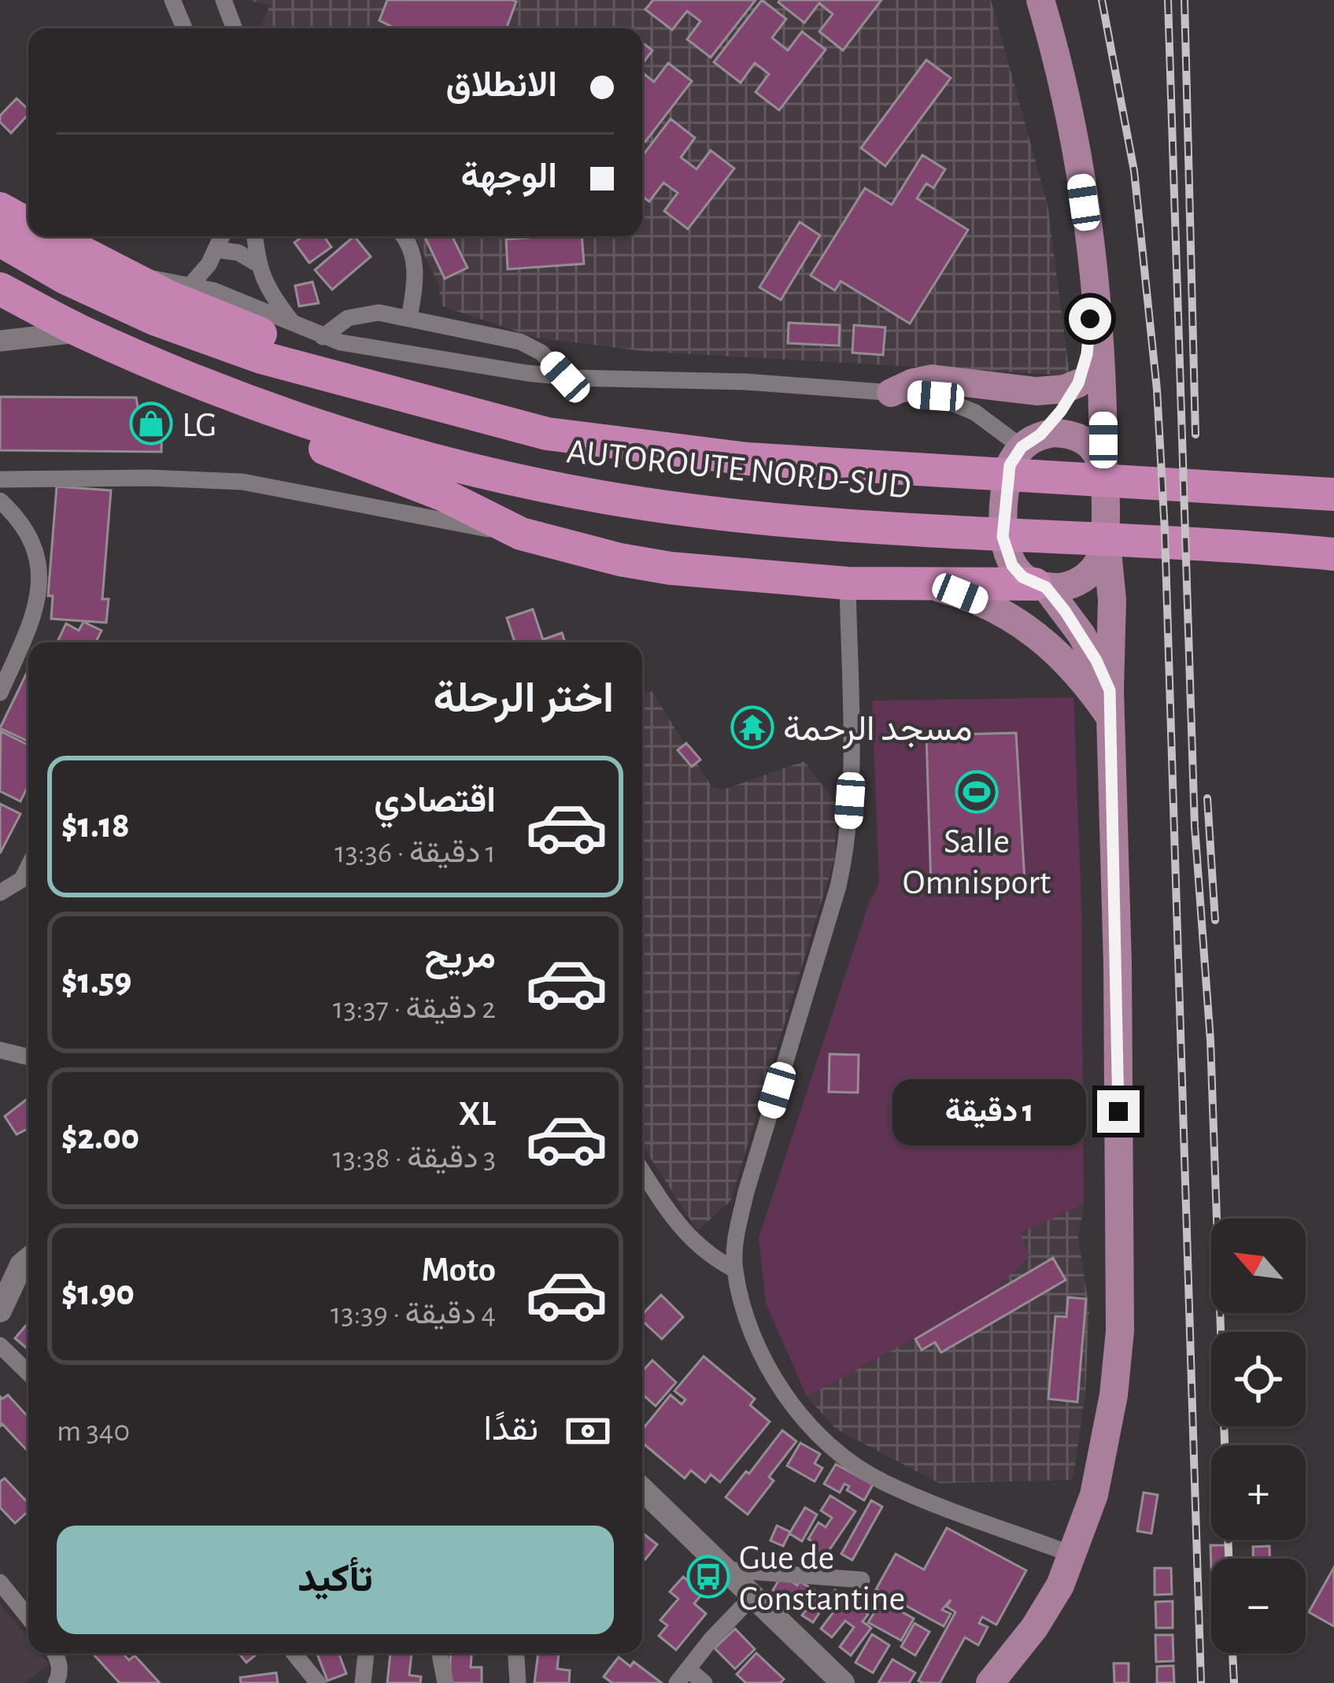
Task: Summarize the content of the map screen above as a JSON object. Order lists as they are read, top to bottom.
{
  "streets": {
    "highway": ["AUTOROUTE NORD-SUD"]
  },
  "places": {
    "shop": ["LG"],
    "temple": ["مسجد الرحمة"],
    "sports": ["Salle Omnisport"],
    "bus stop": ["Gue de Constantine"]
  },
  "north": "top left",
  "page": {
    "banner": ["الانطلاق", "الوجهة"],
    "heading": "اختر الرحلة",
    "list": [
      {
        "name": "اقتصادي",
        "note": "1 دقيقة · 13:36",
        "value": "$1.18"
      },
      {
        "name": "مريح",
        "note": "2 دقيقة · 13:37",
        "value": "$1.59"
      },
      {
        "name": "XL",
        "note": "3 دقيقة · 13:38",
        "value": "$2.00"
      },
      {
        "name": "Moto",
        "note": "4 دقيقة · 13:39",
        "value": "$1.90"
      }
    ],
    "bubble": "1 دقيقة",
    "map_buttons": ["+", "−"],
    "pay": ["نقدًا", "340 m"],
    "buttons": "تأكيد"
  }
}
